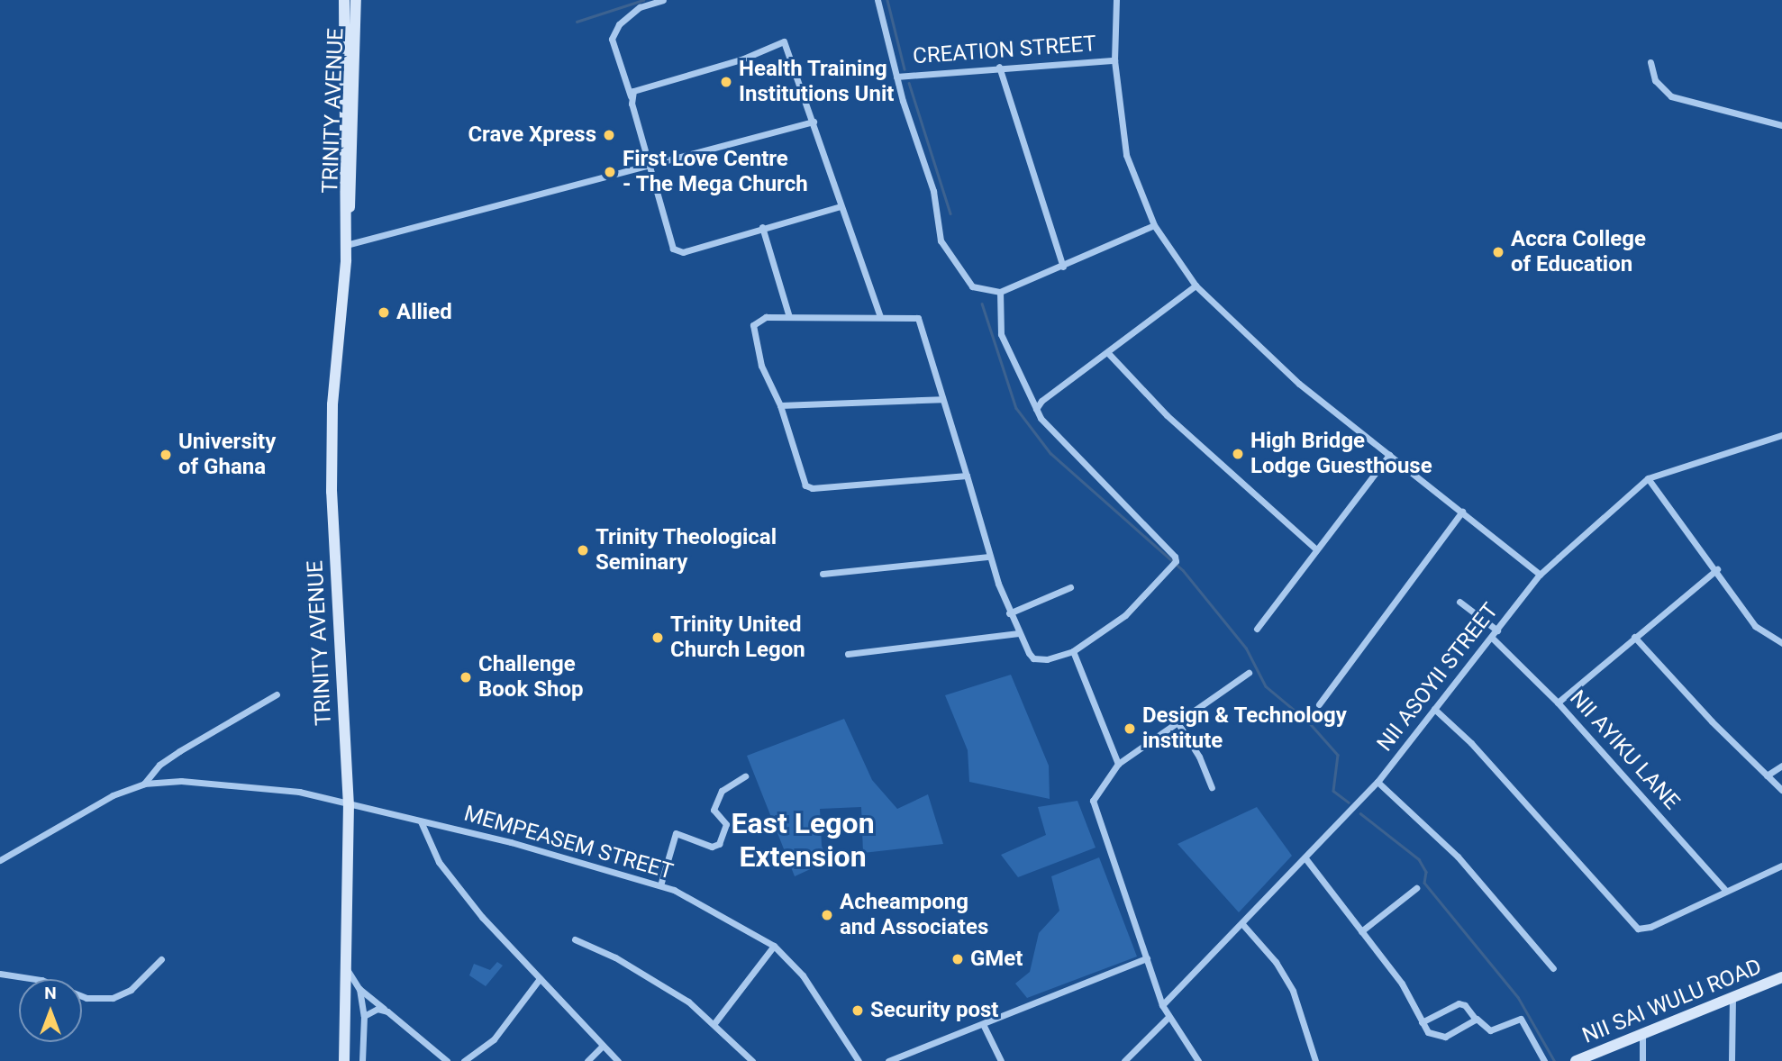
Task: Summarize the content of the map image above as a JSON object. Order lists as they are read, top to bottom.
{
  "streets": {
    "street": [
      "CREATION STREET",
      "TRINITY AVENUE",
      "NII ASOYII STREET",
      "NII AYIKU LANE",
      "MEMPEASEM STREET",
      "NII SAI WULU ROAD"
    ]
  },
  "crossings": [
    ["TRINITY AVENUE", "MEMPEASEM STREET"],
    ["NII ASOYII STREET", "NII AYIKU LANE"]
  ],
  "districts": ["East Legon Extension"],
  "places": [
    "Health Training Institutions Unit",
    "Crave Xpress",
    "First Love Centre - The Mega Church",
    "Accra College of Education",
    "Allied",
    "High Bridge Lodge Guesthouse",
    "University of Ghana",
    "Trinity Theological Seminary",
    "Trinity United Church Legon",
    "Challenge Book Shop",
    "Design & Technology institute",
    "Acheampong and Associates",
    "GMet",
    "Security post"
  ],
  "north": "top"
}
